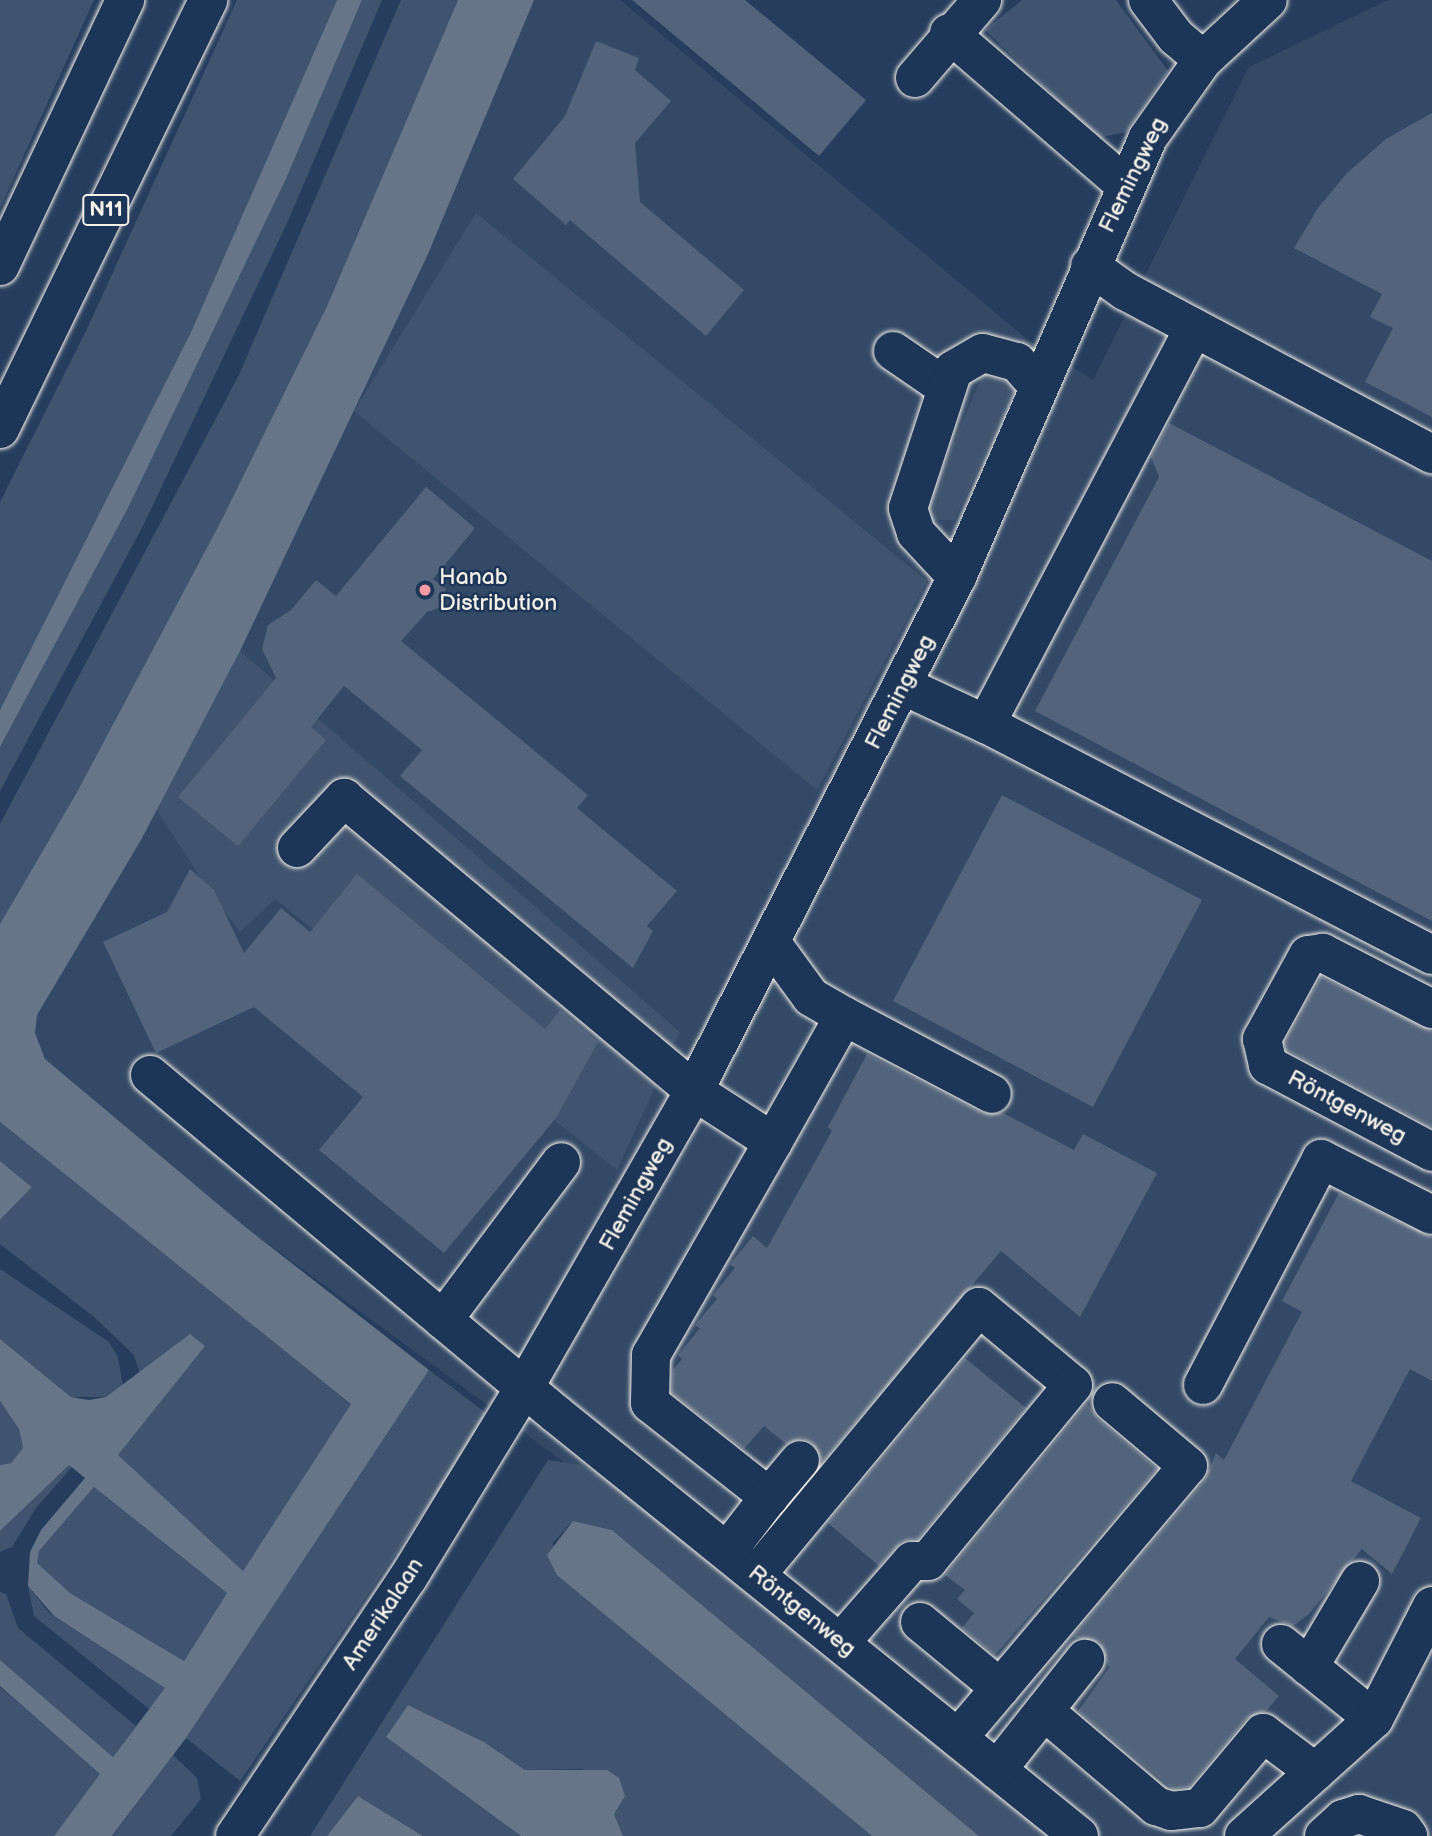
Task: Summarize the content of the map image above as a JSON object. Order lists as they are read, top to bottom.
{
  "streets": {
    "main road": [
      "Flemingweg",
      "N11",
      "Röntgenweg",
      "Amerikalaan"
    ]
  },
  "crossings": [
    ["Flemingweg", "Röntgenweg"],
    ["Flemingweg", "Amerikalaan"],
    ["Röntgenweg", "Amerikalaan"]
  ],
  "places": ["Hanab Distribution"]
}
